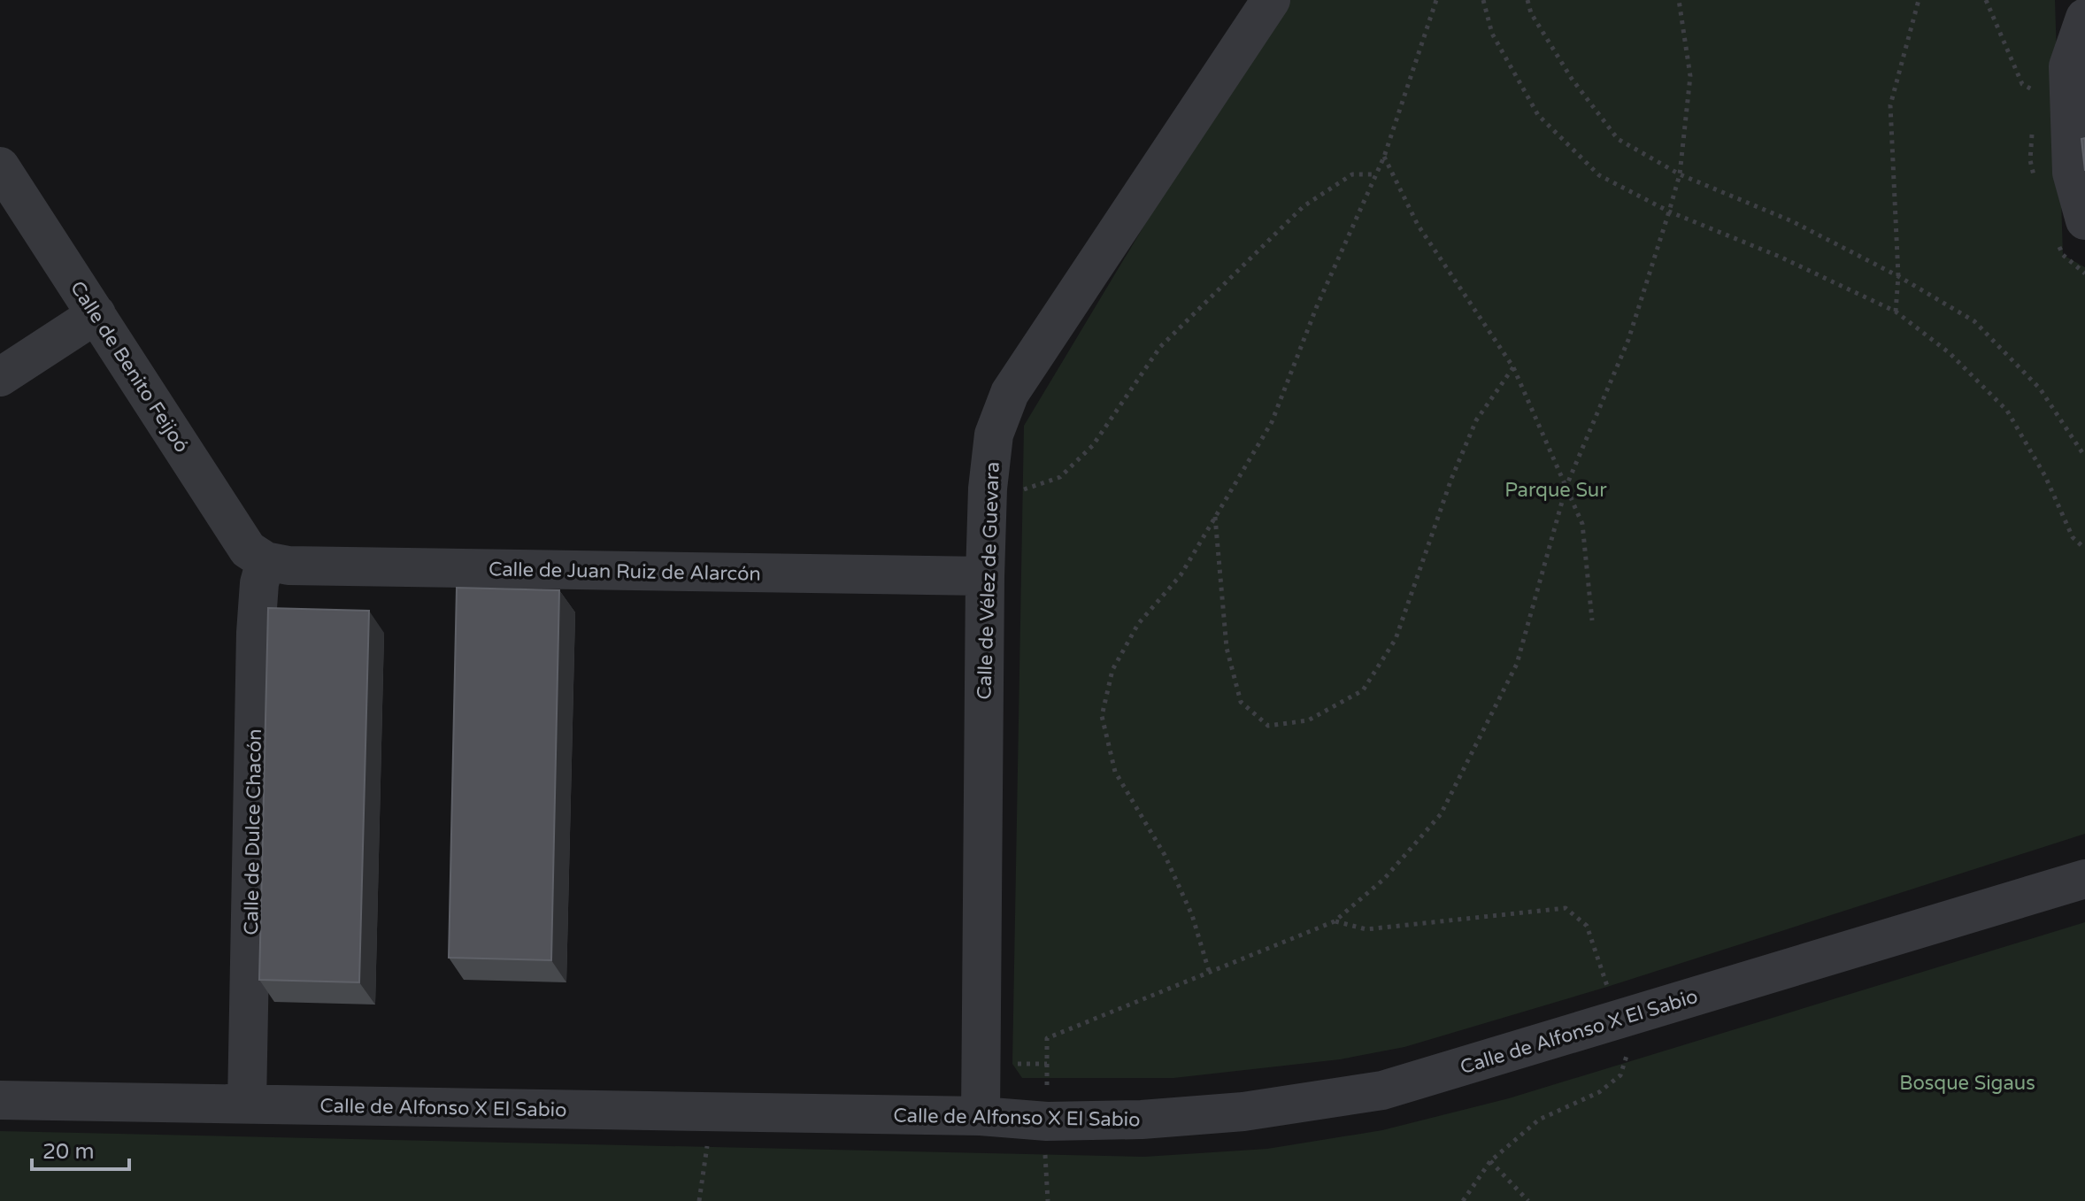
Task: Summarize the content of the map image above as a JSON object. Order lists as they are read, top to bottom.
{
  "streets": {
    "street": [
      "Calle de Benito Feijoó",
      "Calle de Juan Ruiz de Alarcón",
      "Calle de Vélez de Guevara",
      "Calle de Dulce Chacón",
      "Calle de Alfonso X El Sabio"
    ]
  },
  "crossings": [
    ["Calle de Benito Feijoó", "Calle de Juan Ruiz de Alarcón"],
    ["Calle de Benito Feijoó", "Calle de Dulce Chacón"],
    ["Calle de Juan Ruiz de Alarcón", "Calle de Vélez de Guevara"],
    ["Calle de Juan Ruiz de Alarcón", "Calle de Dulce Chacón"],
    ["Calle de Vélez de Guevara", "Calle de Alfonso X El Sabio"],
    ["Calle de Dulce Chacón", "Calle de Alfonso X El Sabio"]
  ],
  "parks": ["Parque Sur", "Bosque Sigaus"],
  "scale_bar": "20 m"
}
